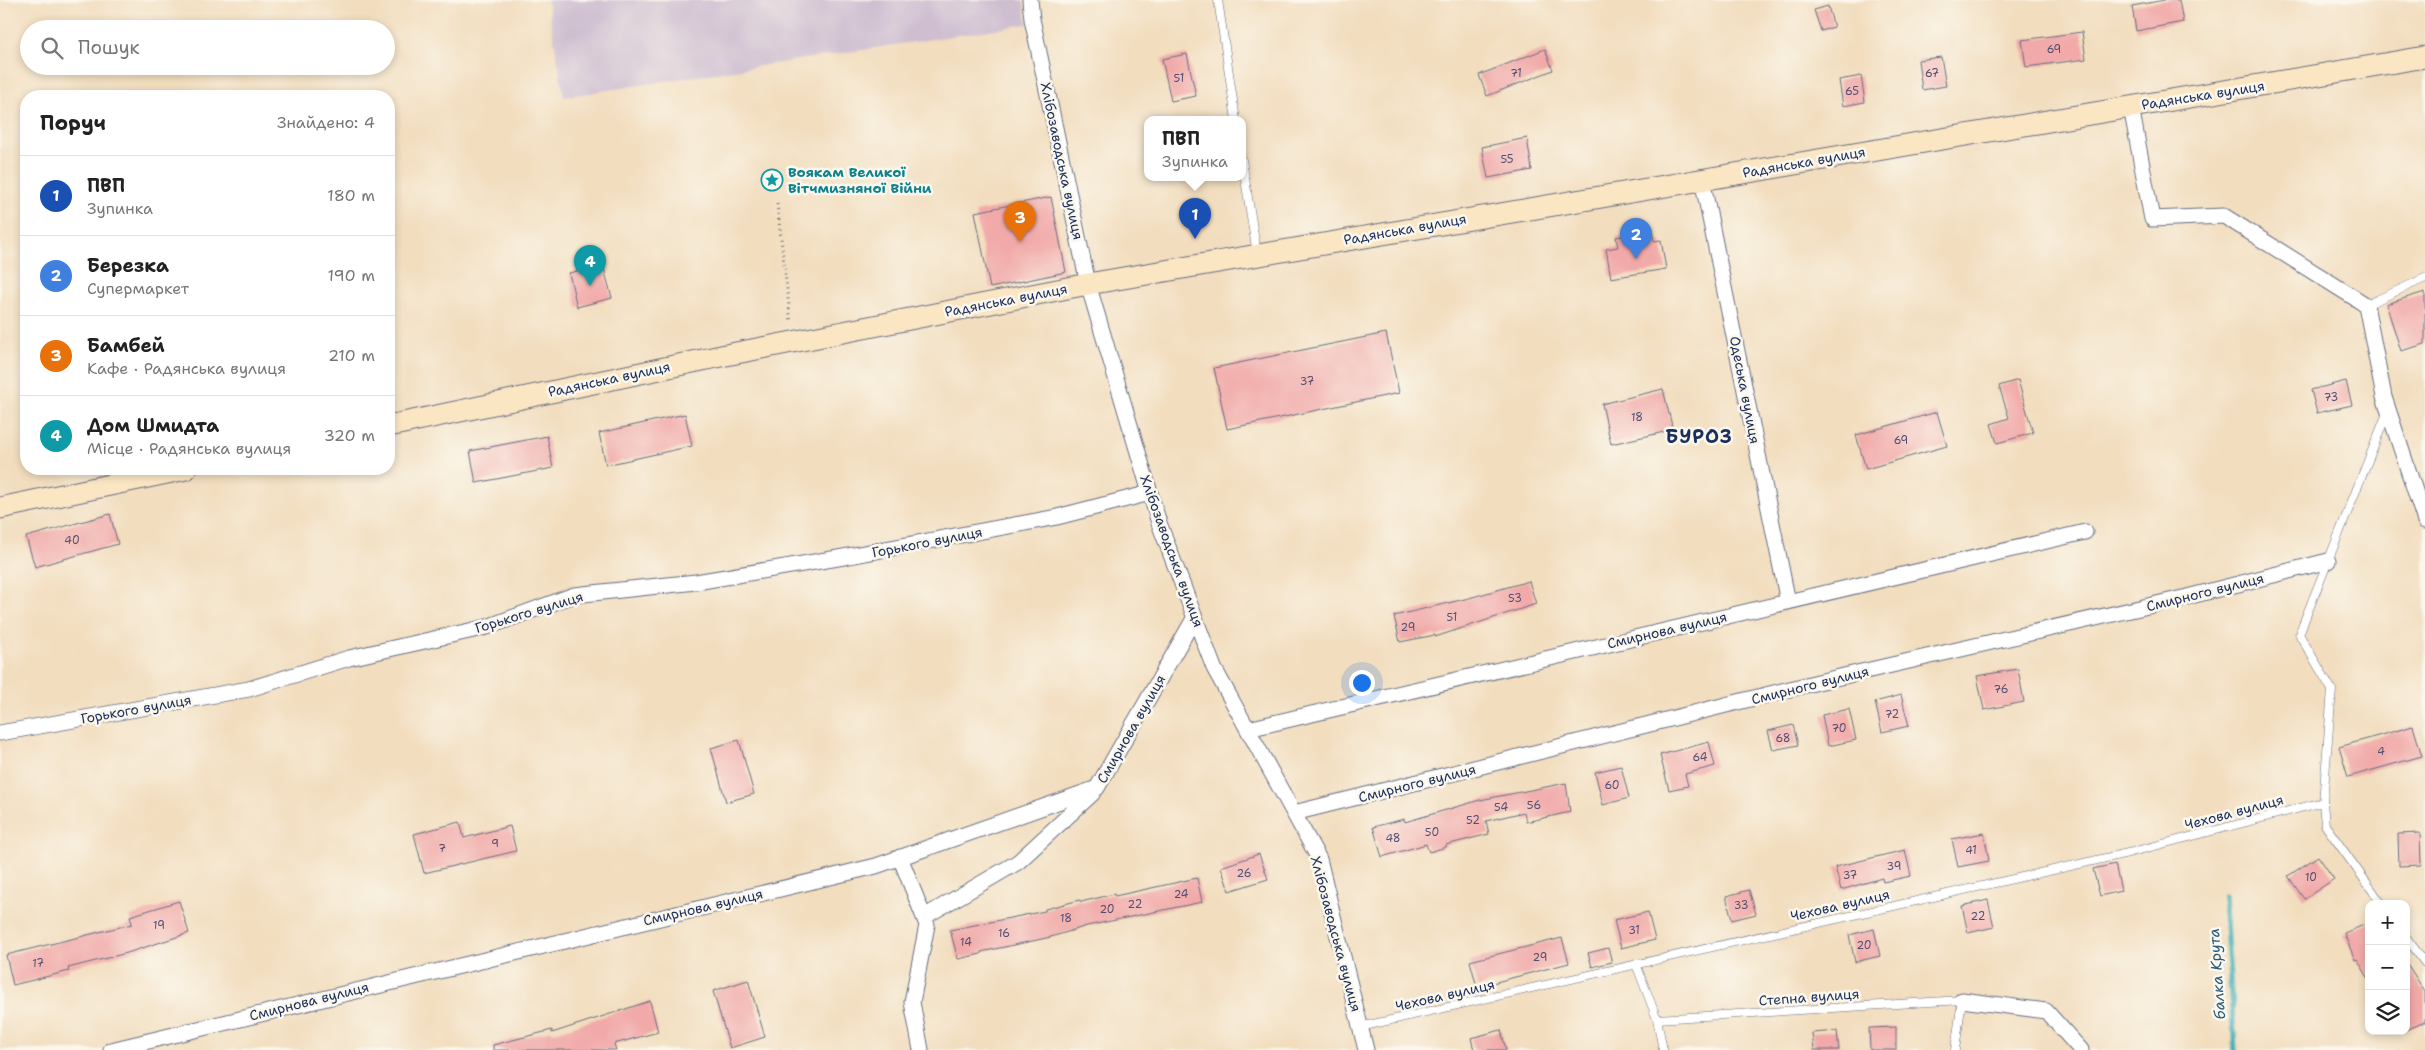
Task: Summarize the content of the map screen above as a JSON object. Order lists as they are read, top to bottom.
{
  "streets": {
    "street": [
      "Радянська вулиця",
      "Хлібозаводська вулиця",
      "Одеська вулиця",
      "Горького вулиця",
      "Смирного вулиця",
      "Смирнова вулиця"
    ],
    "lane": ["Чехова вулиця", "Степна вулиця"]
  },
  "crossings": [
    ["Радянська вулиця", "Хлібозаводська вулиця"],
    ["Радянська вулиця", "Одеська вулиця"],
    ["Хлібозаводська вулиця", "Горького вулиця"],
    ["Хлібозаводська вулиця", "Смирного вулиця"],
    ["Хлібозаводська вулиця", "Смирнова вулиця"],
    ["Хлібозаводська вулиця", "Чехова вулиця"],
    ["Одеська вулиця", "Смирнова вулиця"]
  ],
  "districts": ["БУРОЗ"],
  "water": ["балка Крута"],
  "places": {
    "place": ["Воякам Великої Вітчмизняної Війни"]
  },
  "house_numbers": [
    "69",
    "71",
    "67",
    "51",
    "65",
    "55",
    "37",
    "73",
    "18",
    "69",
    "40",
    "53",
    "51",
    "29",
    "76",
    "72",
    "70",
    "68",
    "4",
    "64",
    "60",
    "56",
    "54",
    "52",
    "50",
    "48",
    "9",
    "7",
    "41",
    "39",
    "26",
    "37",
    "10",
    "24",
    "22",
    "33",
    "20",
    "22",
    "18",
    "19",
    "31",
    "16",
    "14",
    "20",
    "29",
    "17"
  ],
  "page": {
    "search": "Пошук",
    "heading": ["Поруч", "Знайдено: 4"],
    "popup": ["ПВП", "Зупинка"],
    "list": [
      {
        "mark": "1",
        "name": "ПВП",
        "note": "Зупинка",
        "value": "180 m"
      },
      {
        "mark": "2",
        "name": "Березка",
        "note": "Супермаркет",
        "value": "190 m"
      },
      {
        "mark": "3",
        "name": "Бамбей",
        "note": "Кафе · Радянська вулиця",
        "value": "210 m"
      },
      {
        "mark": "4",
        "name": "Дом Шмидта",
        "note": "Місце · Радянська вулиця",
        "value": "320 m"
      }
    ],
    "pins": [
      "1",
      "3",
      "2",
      "4"
    ],
    "map_buttons": ["+", "−"]
  }
}
